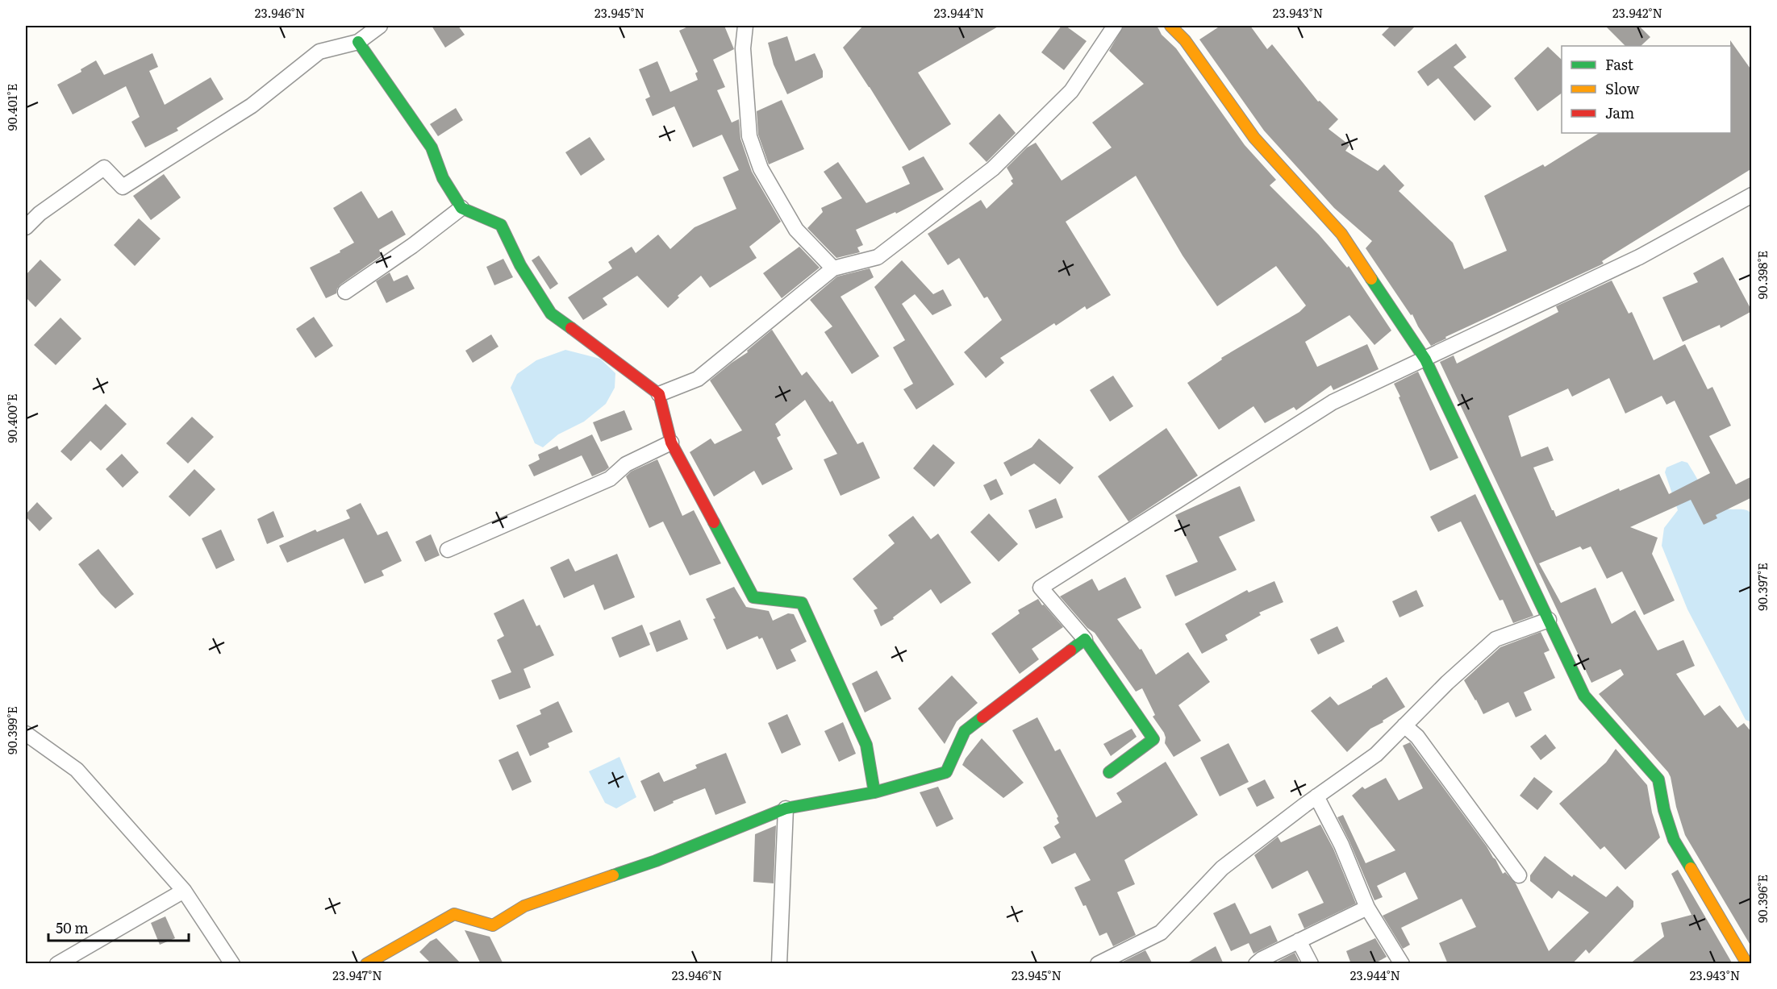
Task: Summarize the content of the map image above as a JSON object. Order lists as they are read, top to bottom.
{
  "legend": ["Fast", "Slow", "Jam"],
  "scale_bar": "50 m",
  "coordinates": [
    "23.946°N",
    "23.945°N",
    "23.944°N",
    "23.943°N",
    "23.942°N",
    "90.401°E",
    "90.398°E",
    "90.400°E",
    "90.397°E",
    "90.399°E",
    "90.396°E",
    "23.947°N"
  ]
}
